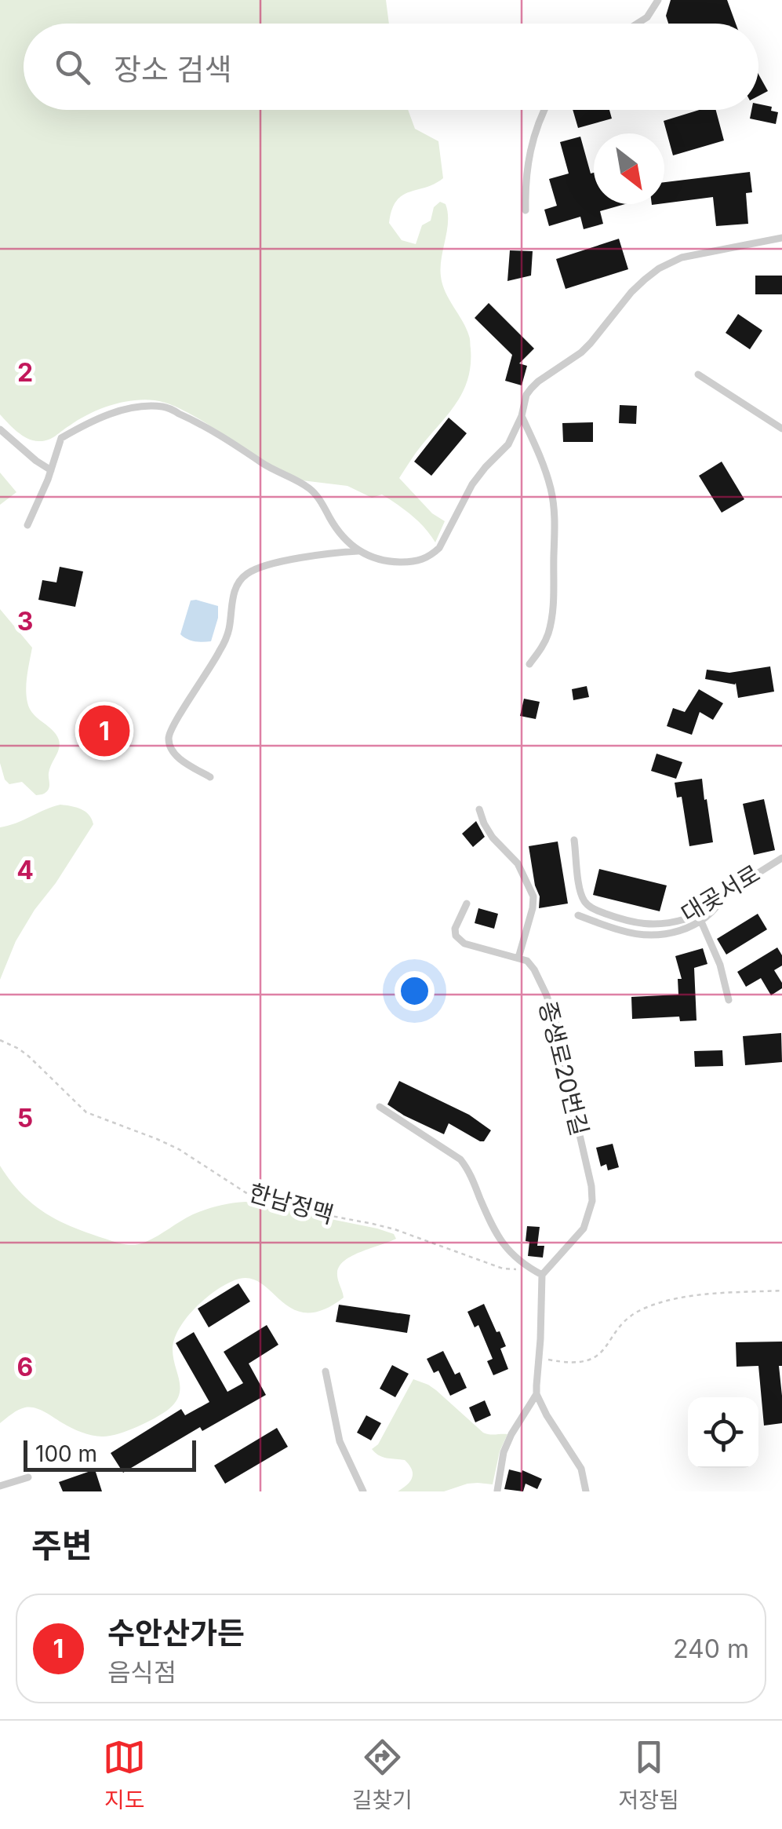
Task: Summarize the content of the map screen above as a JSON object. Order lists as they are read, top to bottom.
{
  "streets": {
    "lane": ["대곶서로", "종생로20번길"],
    "path": ["한남정맥"]
  },
  "scale_bar": "100 m",
  "north": "bottom right",
  "page": {
    "search": "장소 검색",
    "pins": "1",
    "scale": "100 m",
    "heading": "주변",
    "list": [
      {
        "mark": "1",
        "name": "수안산가든",
        "note": "음식점",
        "value": "240 m"
      }
    ],
    "nav": ["지도", "길찾기", "저장됨"]
  },
  "grid": {
    "rows": [
      "2",
      "3",
      "4",
      "5",
      "6"
    ]
  }
}
